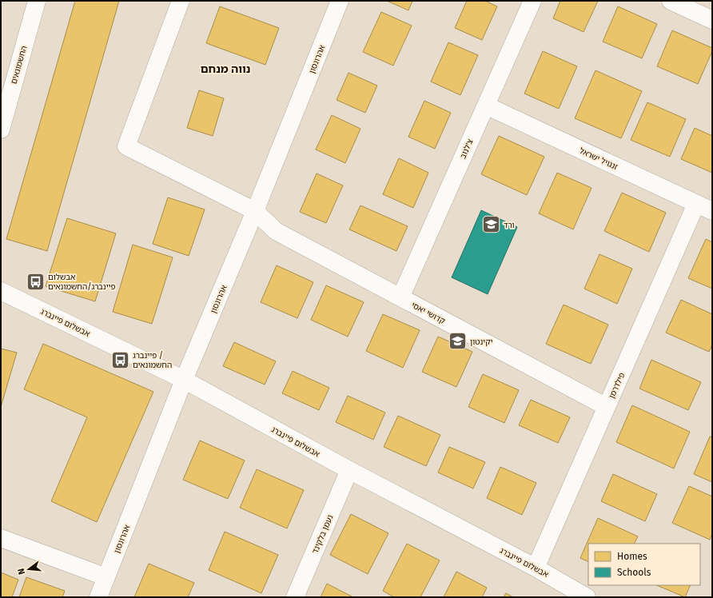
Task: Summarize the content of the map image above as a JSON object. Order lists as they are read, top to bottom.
{
  "streets": {
    "street": [
      "אהרונסון",
      "החשמונאים",
      "צ'לנוב",
      "זנגויל ישראל",
      "קדושי יאסי",
      "אבשלום פיינברג",
      "פילדרמן",
      "נעמן בלקינד"
    ]
  },
  "crossings": [
    ["אהרונסון", "קדושי יאסי"],
    ["אהרונסון", "אבשלום פיינברג"],
    ["צ'לנוב", "זנגויל ישראל"],
    ["צ'לנוב", "קדושי יאסי"],
    ["זנגויל ישראל", "פילדרמן"],
    ["קדושי יאסי", "פילדרמן"],
    ["אבשלום פיינברג", "פילדרמן"],
    ["אבשלום פיינברג", "נעמן בלקינד"]
  ],
  "districts": ["נווה מנחם"],
  "places": {
    "school or university": ["ורד", "יקינטון"],
    "bus stop": ["אבשלום פיינברג/החשמונאים", "פיינברג / החשמונאים"]
  },
  "legend": ["Homes", "Schools"],
  "north": "left"
}
